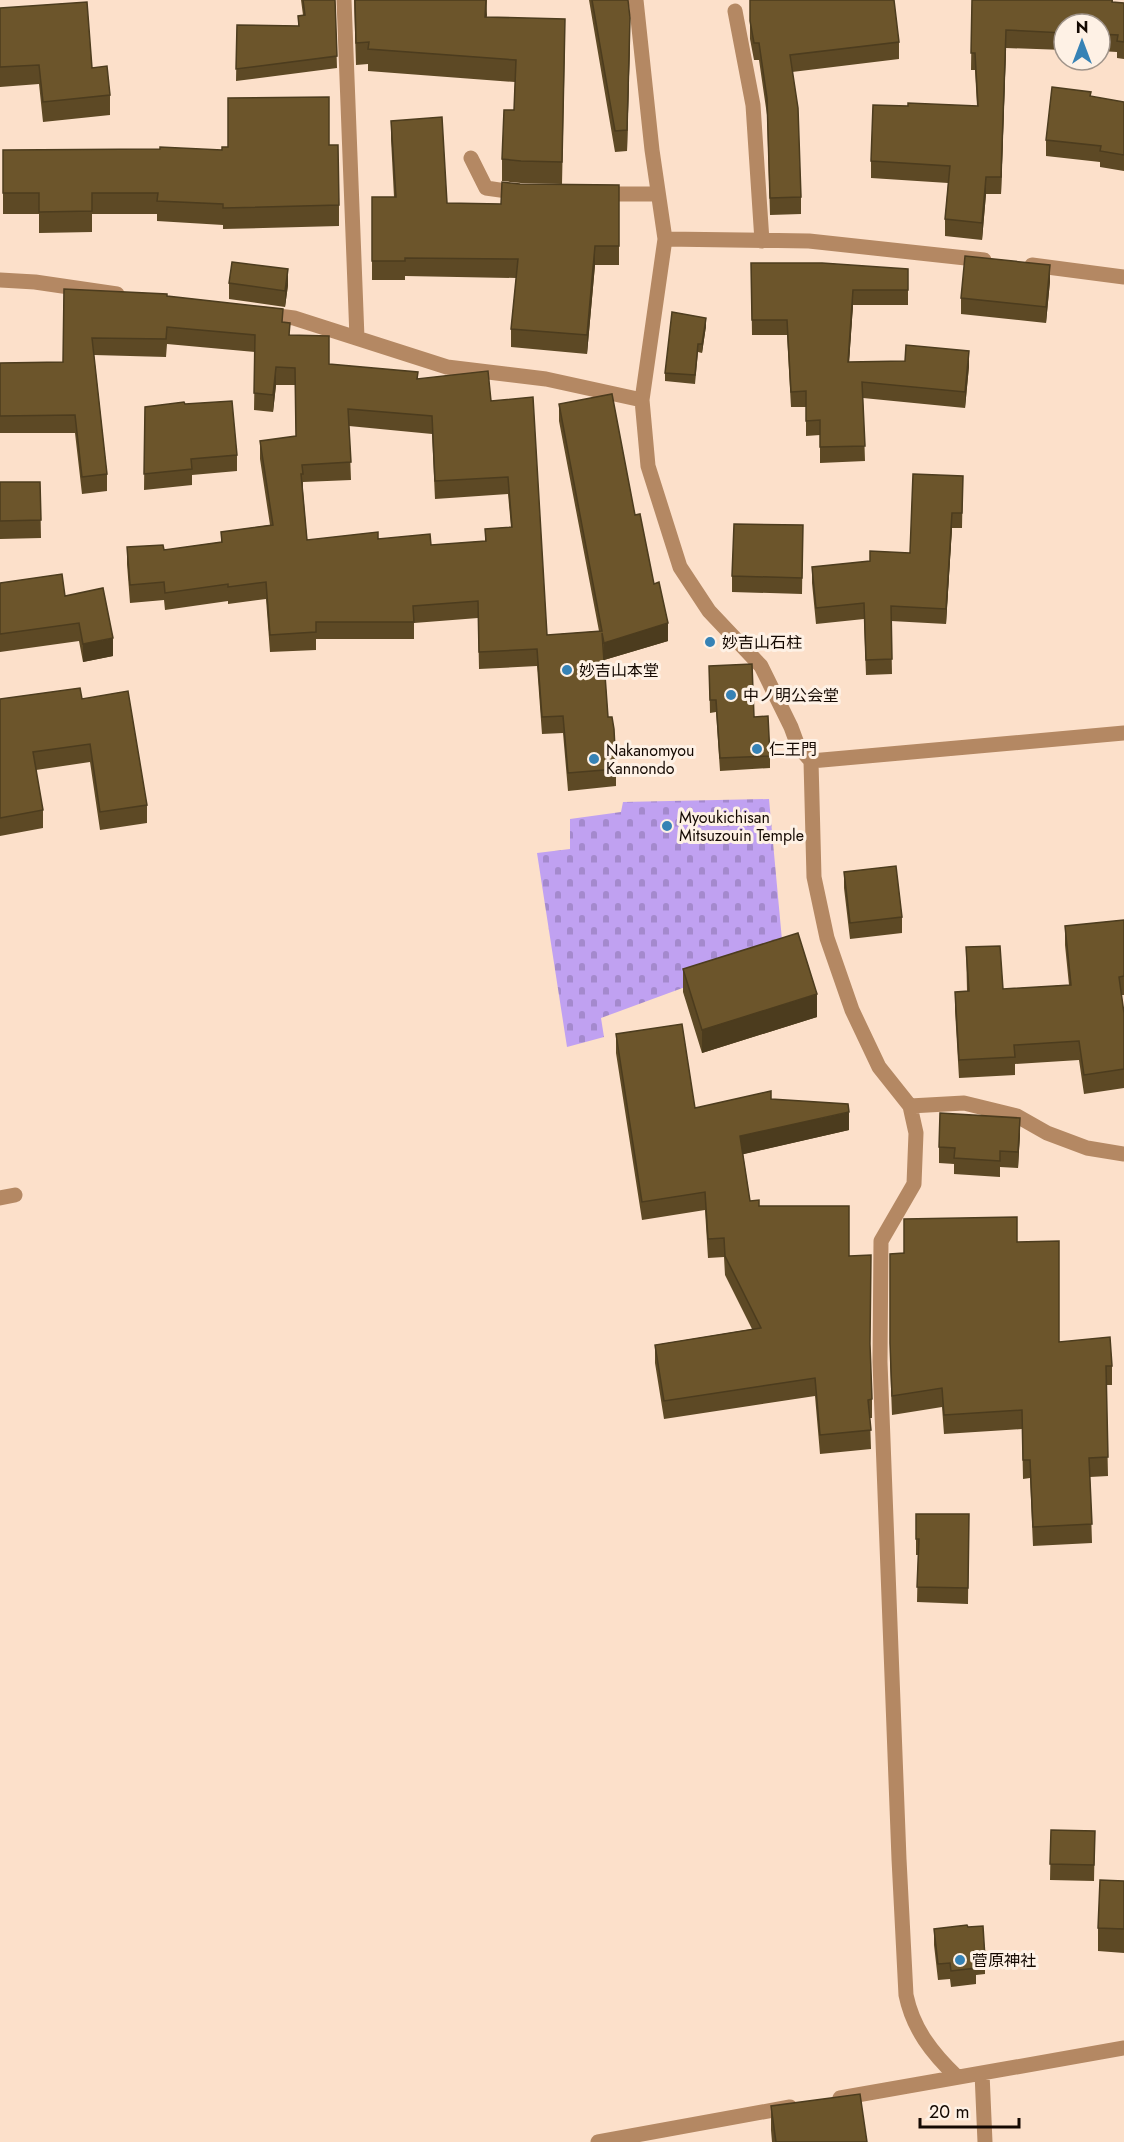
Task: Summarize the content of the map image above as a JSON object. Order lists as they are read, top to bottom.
{
  "places": [
    "妙吉山石柱",
    "妙吉山本堂",
    "中ノ明公会堂",
    "仁王門",
    "Nakanomyou Kannondo",
    "Myoukichisan Mitsuzouin Temple",
    "菅原神社"
  ],
  "scale_bar": "20 m",
  "north": "top"
}
